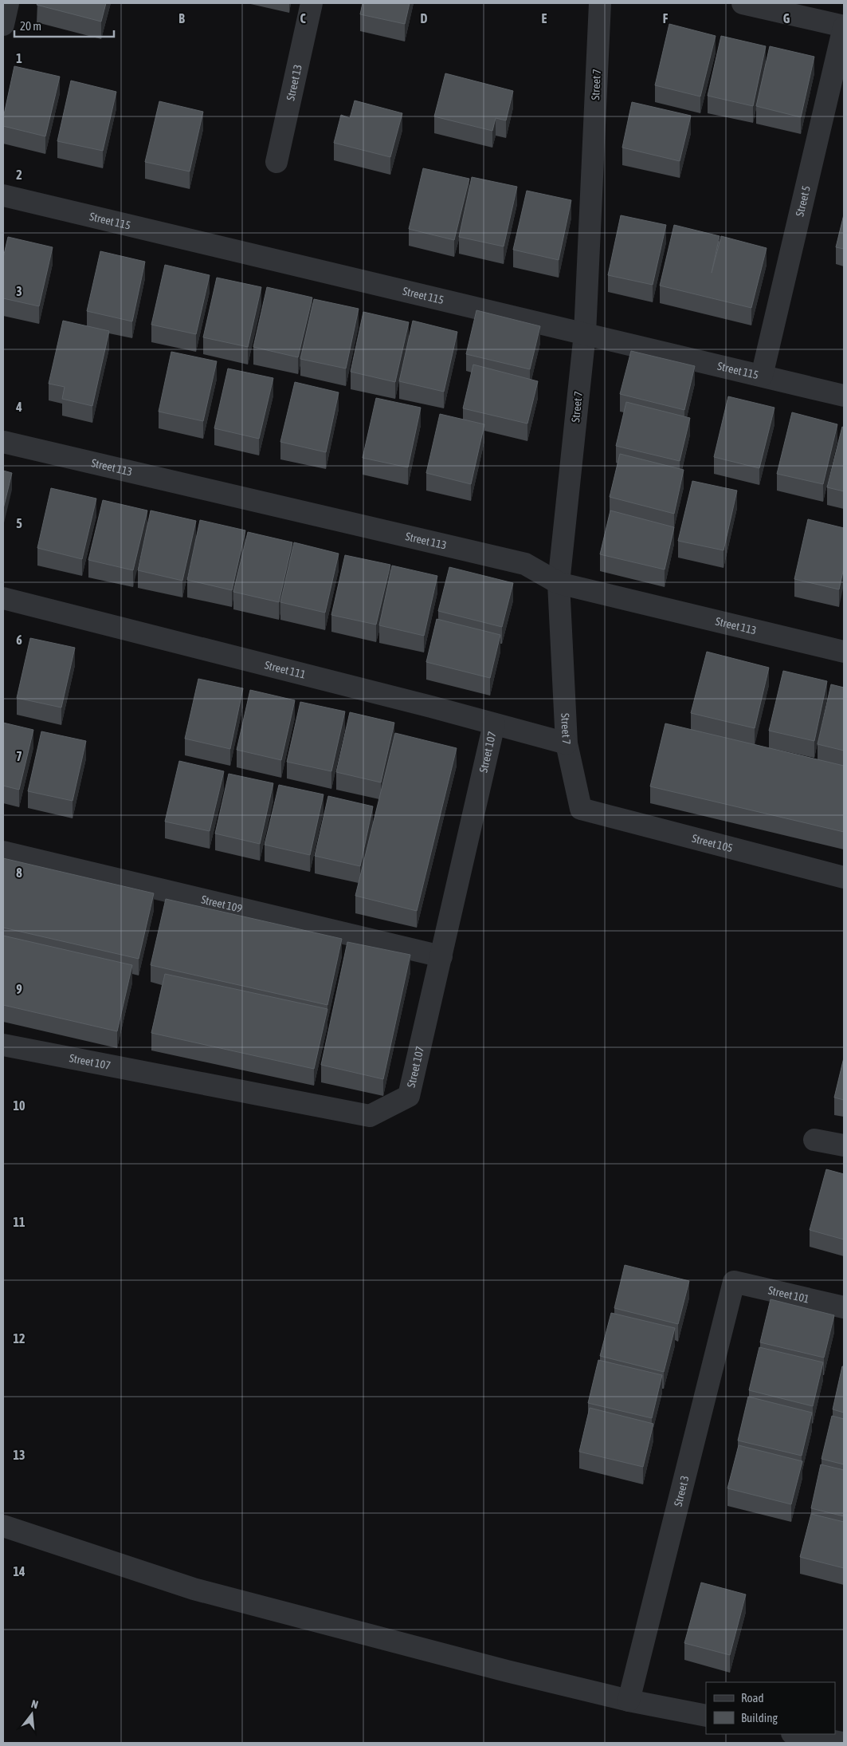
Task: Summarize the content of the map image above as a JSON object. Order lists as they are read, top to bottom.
{
  "streets": {
    "street": [
      "Street 13",
      "Street 7",
      "Street 5",
      "Street 115",
      "Street 113",
      "Street 111",
      "Street 107",
      "Street 105",
      "Street 109",
      "Street 101",
      "Street 3"
    ]
  },
  "crossings": [
    ["Street 7", "Street 115"],
    ["Street 7", "Street 113"],
    ["Street 7", "Street 111"],
    ["Street 7", "Street 105"],
    ["Street 5", "Street 115"],
    ["Street 111", "Street 107"],
    ["Street 107", "Street 109"],
    ["Street 101", "Street 3"]
  ],
  "legend": ["Road", "Building"],
  "scale_bar": "20 m",
  "north": "top",
  "grid": {
    "columns": [
      "B",
      "C",
      "D",
      "E",
      "F",
      "G"
    ],
    "rows": [
      "1",
      "2",
      "3",
      "4",
      "5",
      "6",
      "7",
      "8",
      "9",
      "10",
      "11",
      "12",
      "13",
      "14"
    ]
  }
}
